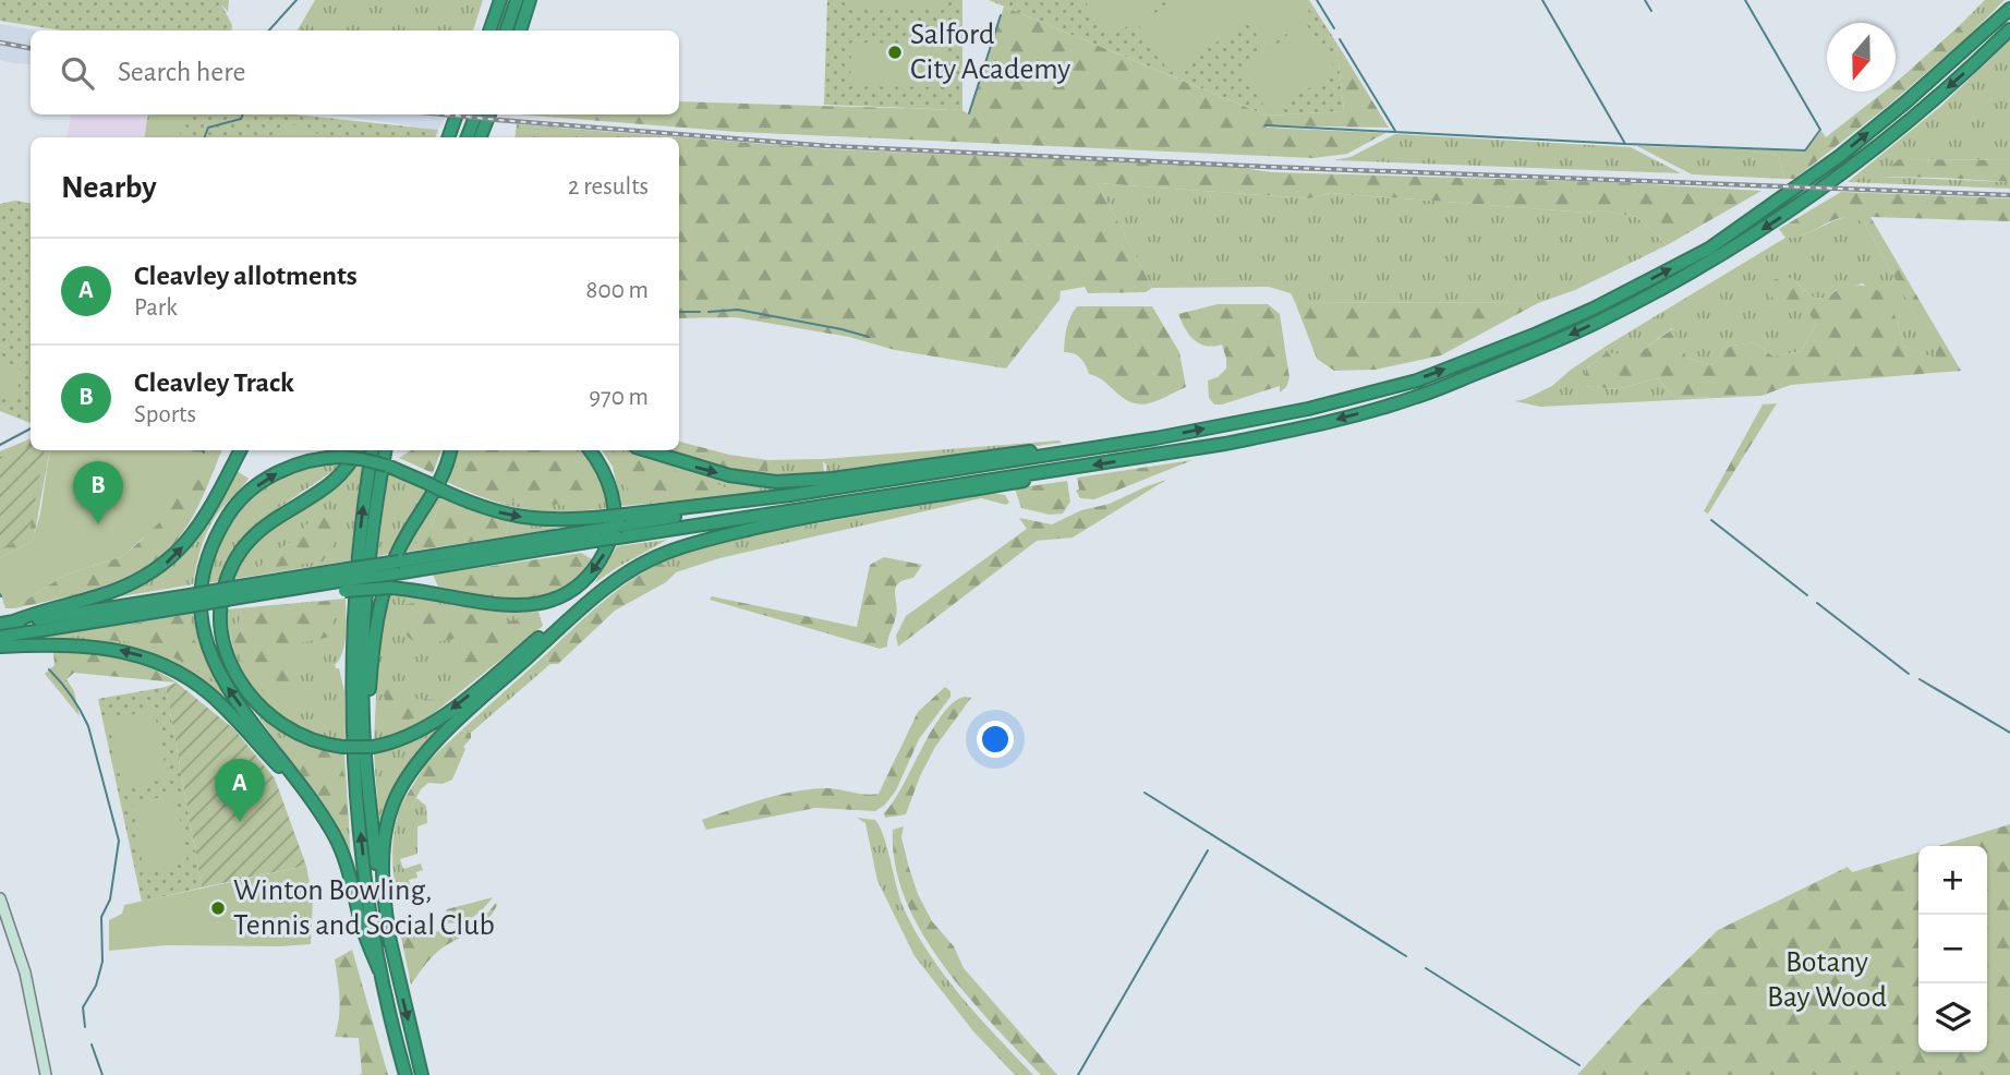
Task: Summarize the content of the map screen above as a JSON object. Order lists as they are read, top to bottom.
{
  "parks": ["Botany Bay Wood"],
  "places": ["Salford City Academy", "Winton Bowling, Tennis and Social Club"],
  "north": "bottom",
  "page": {
    "search": "Search here",
    "heading": ["Nearby", "2 results"],
    "list": [
      {
        "mark": "A",
        "name": "Cleavley allotments",
        "note": "Park",
        "value": "800 m"
      },
      {
        "mark": "B",
        "name": "Cleavley Track",
        "note": "Sports",
        "value": "970 m"
      }
    ],
    "pins": ["B", "A"],
    "map_buttons": ["+", "−"]
  }
}
